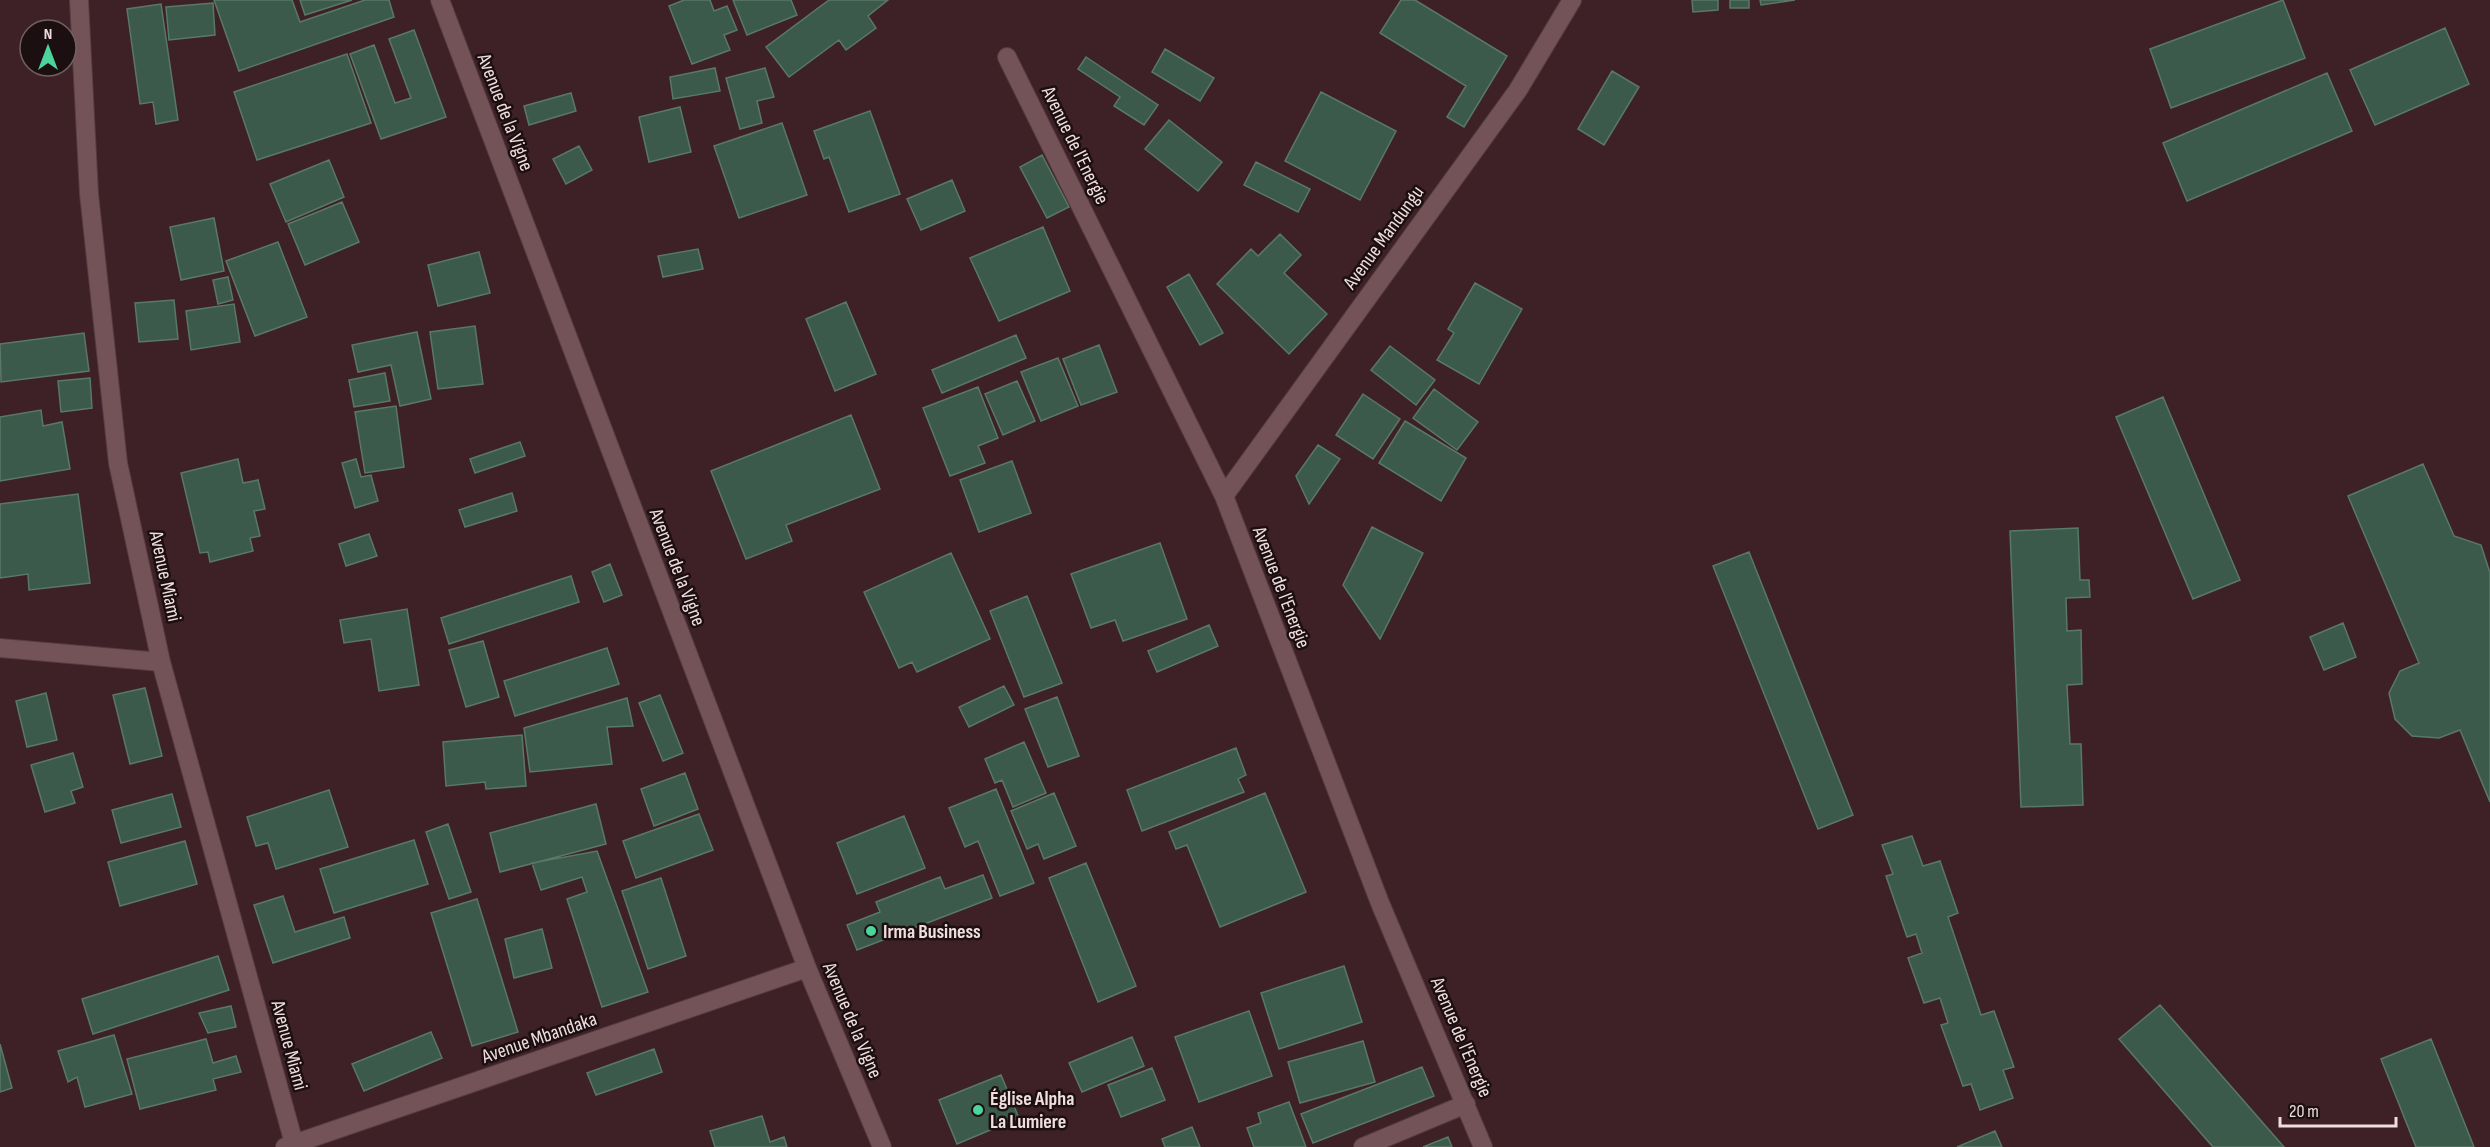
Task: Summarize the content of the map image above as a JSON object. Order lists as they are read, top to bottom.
{
  "streets": {
    "street": [
      "Avenue de la Vigne",
      "Avenue de l'Energie",
      "Avenue Mandungu",
      "Avenue Miami",
      "Avenue Mbandaka"
    ]
  },
  "crossings": [
    ["Avenue de la Vigne", "Avenue Mbandaka"],
    ["Avenue de l'Energie", "Avenue Mandungu"],
    ["Avenue Miami", "Avenue Mbandaka"]
  ],
  "places": ["Irma Business", "Église Alpha La Lumiere"],
  "scale_bar": "20 m",
  "north": "top"
}
